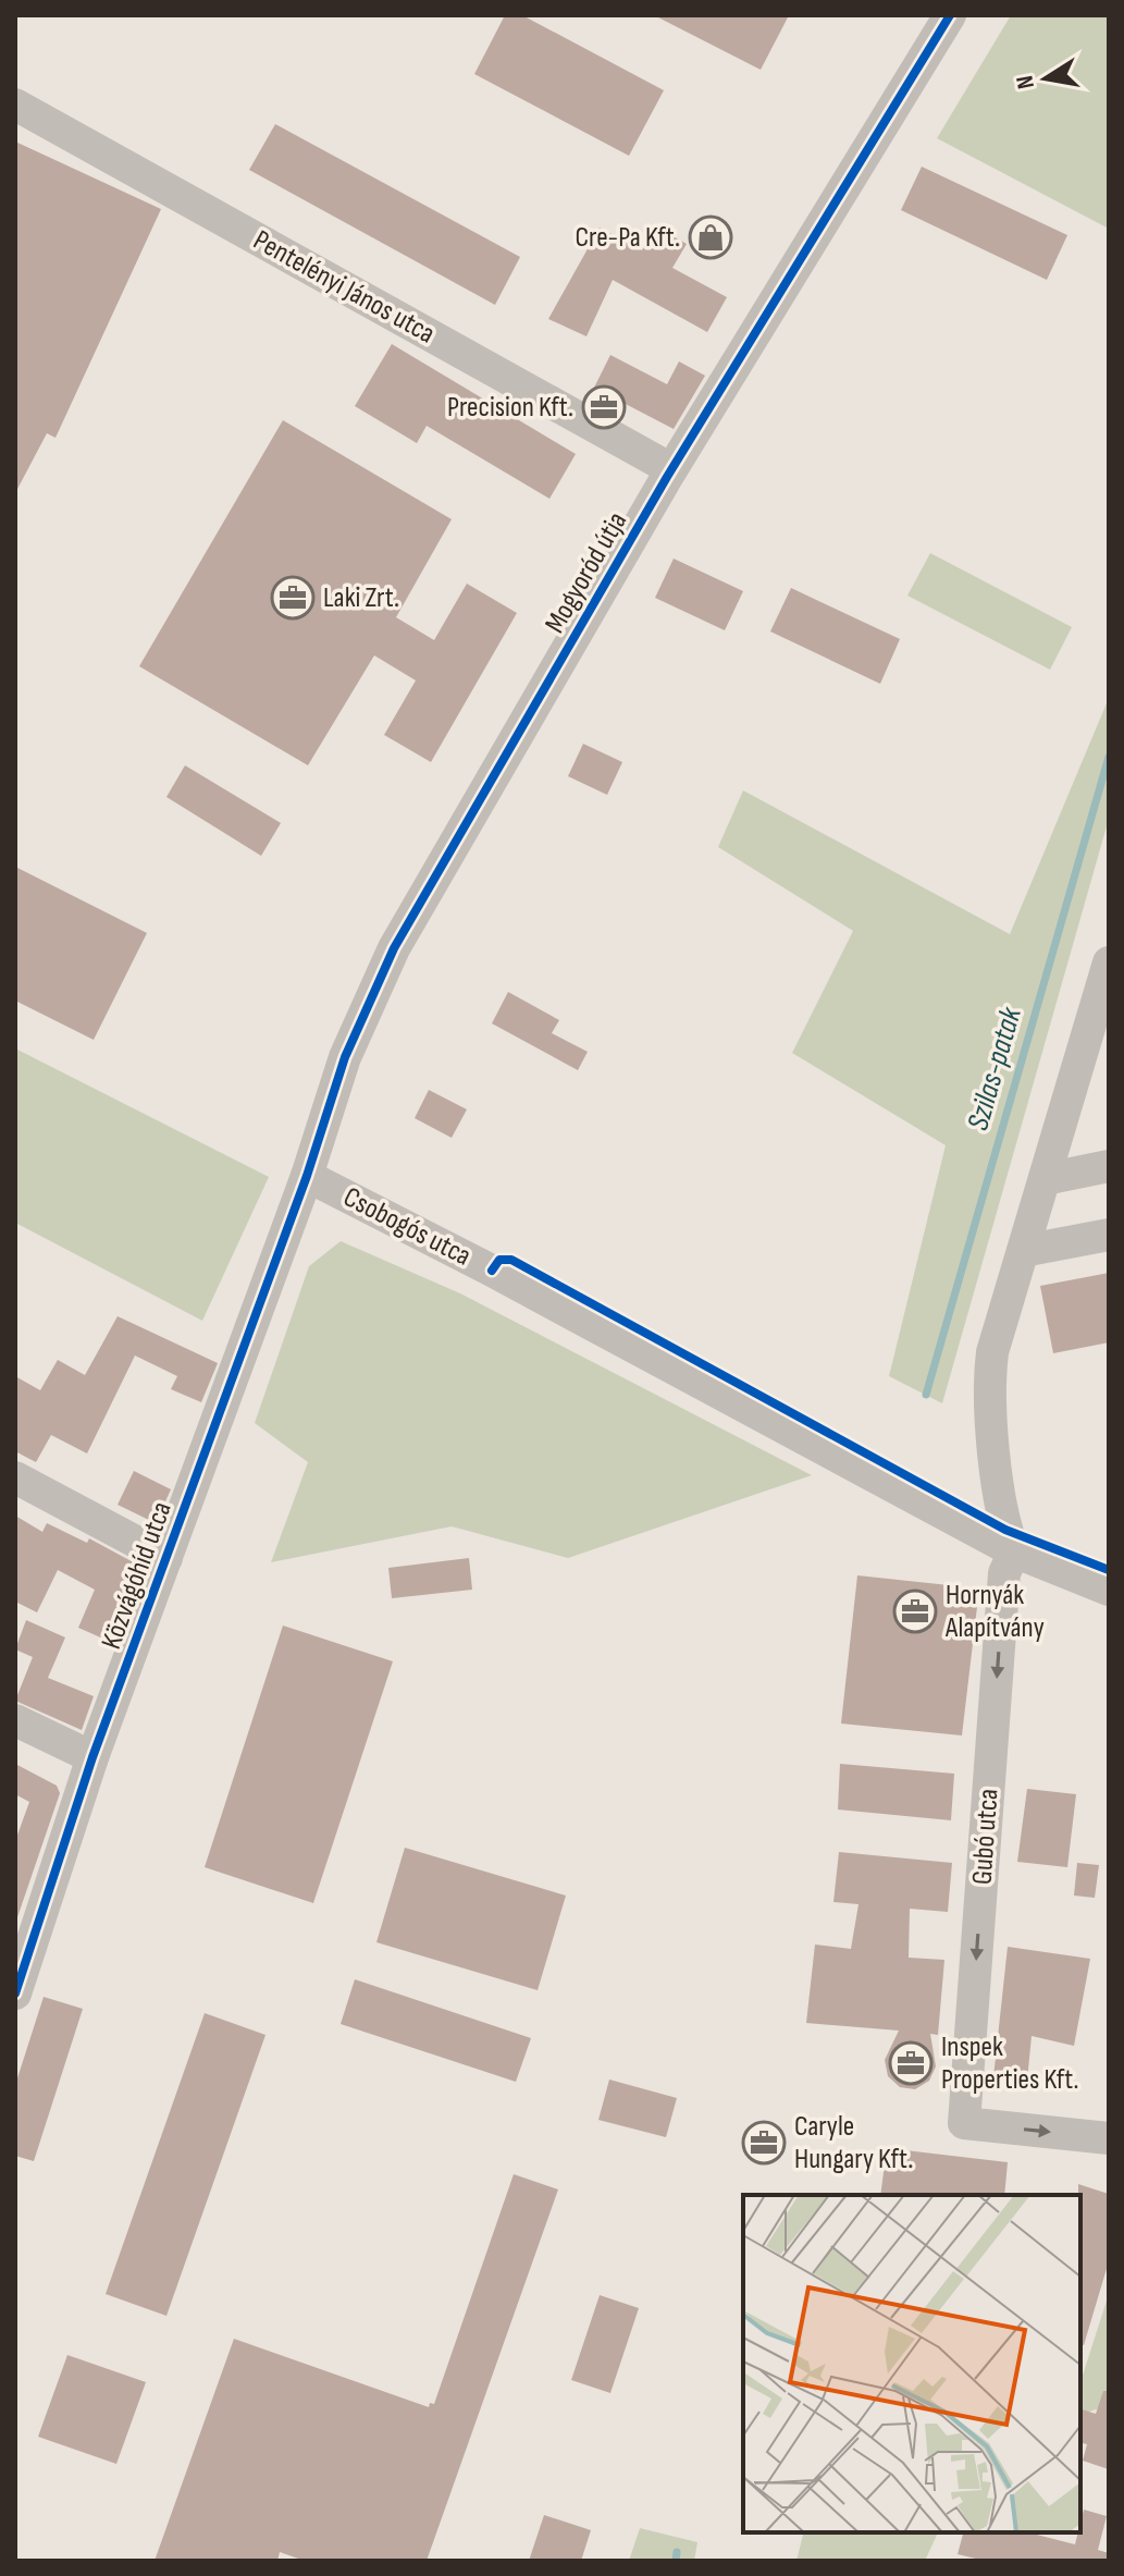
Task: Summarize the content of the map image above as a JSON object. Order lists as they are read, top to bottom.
{
  "streets": {
    "street": [
      "Pentelényi János utca",
      "Mogyoród útja",
      "Csobogós utca",
      "Közvágóhíd utca",
      "Gubó utca"
    ]
  },
  "crossings": [
    ["Pentelényi János utca", "Mogyoród útja"],
    ["Mogyoród útja", "Csobogós utca"],
    ["Mogyoród útja", "Közvágóhíd utca"],
    ["Csobogós utca", "Közvágóhíd utca"],
    ["Csobogós utca", "Gubó utca"]
  ],
  "one_way": ["Gubó utca"],
  "water": ["Szilas-patak"],
  "places": {
    "shop": ["Cre-Pa Kft."],
    "office": [
      "Precision Kft.",
      "Laki Zrt.",
      "Hornyák Alapítvány",
      "Inspek Properties Kft.",
      "Caryle Hungary Kft."
    ]
  },
  "north": "left"
}
